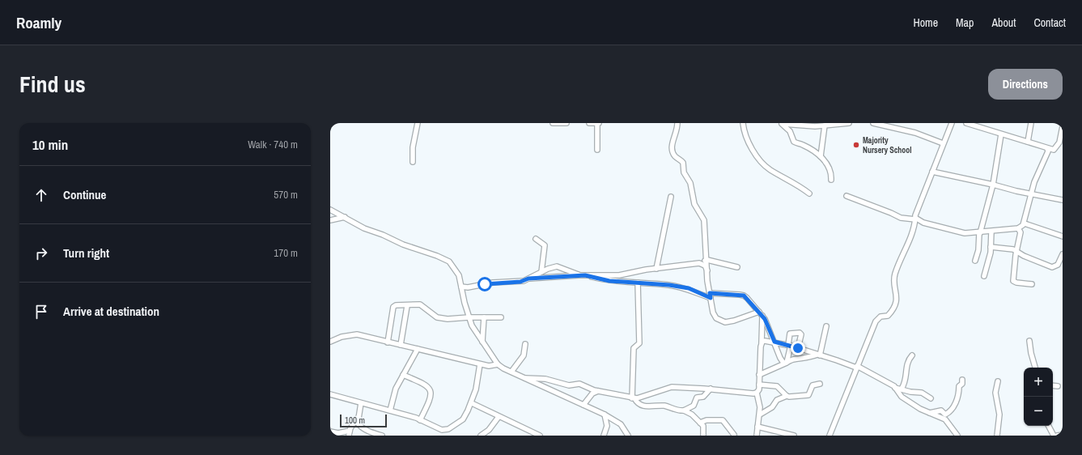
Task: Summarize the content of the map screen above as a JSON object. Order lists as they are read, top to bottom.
{
  "places": ["Majority Nursery School"],
  "scale_bar": "100 m",
  "page": {
    "header": "Roamly",
    "nav": [
      "Home",
      "Map",
      "About",
      "Contact"
    ],
    "title": "Find us",
    "buttons": "Directions",
    "heading": ["10 min", "Walk · 740 m"],
    "list": [
      ["Continue", "570 m"],
      ["Turn right", "170 m"],
      "Arrive at destination"
    ],
    "map_buttons": ["+", "−"],
    "scale": "100 m"
  }
}
